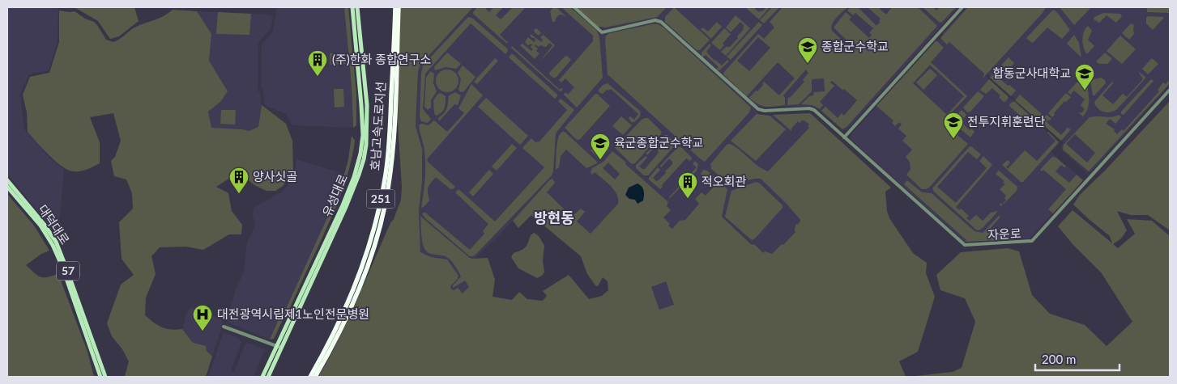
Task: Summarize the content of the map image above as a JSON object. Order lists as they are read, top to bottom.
{
  "streets": {
    "highway": ["호남고속도로지선", "251"],
    "main road": ["유성대로", "대덕대로", "57"],
    "street": ["자운로"]
  },
  "districts": ["방현동"],
  "places": {
    "school or university": [
      "종합군수학교",
      "합동군사대학교",
      "전투지휘훈련단",
      "육군종합군수학교"
    ],
    "building": ["(주)한화 종합연구소", "양사싯골", "적오회관"],
    "hospital": ["대전광역시립제1노인전문병원"]
  },
  "scale_bar": "200 m"
}
